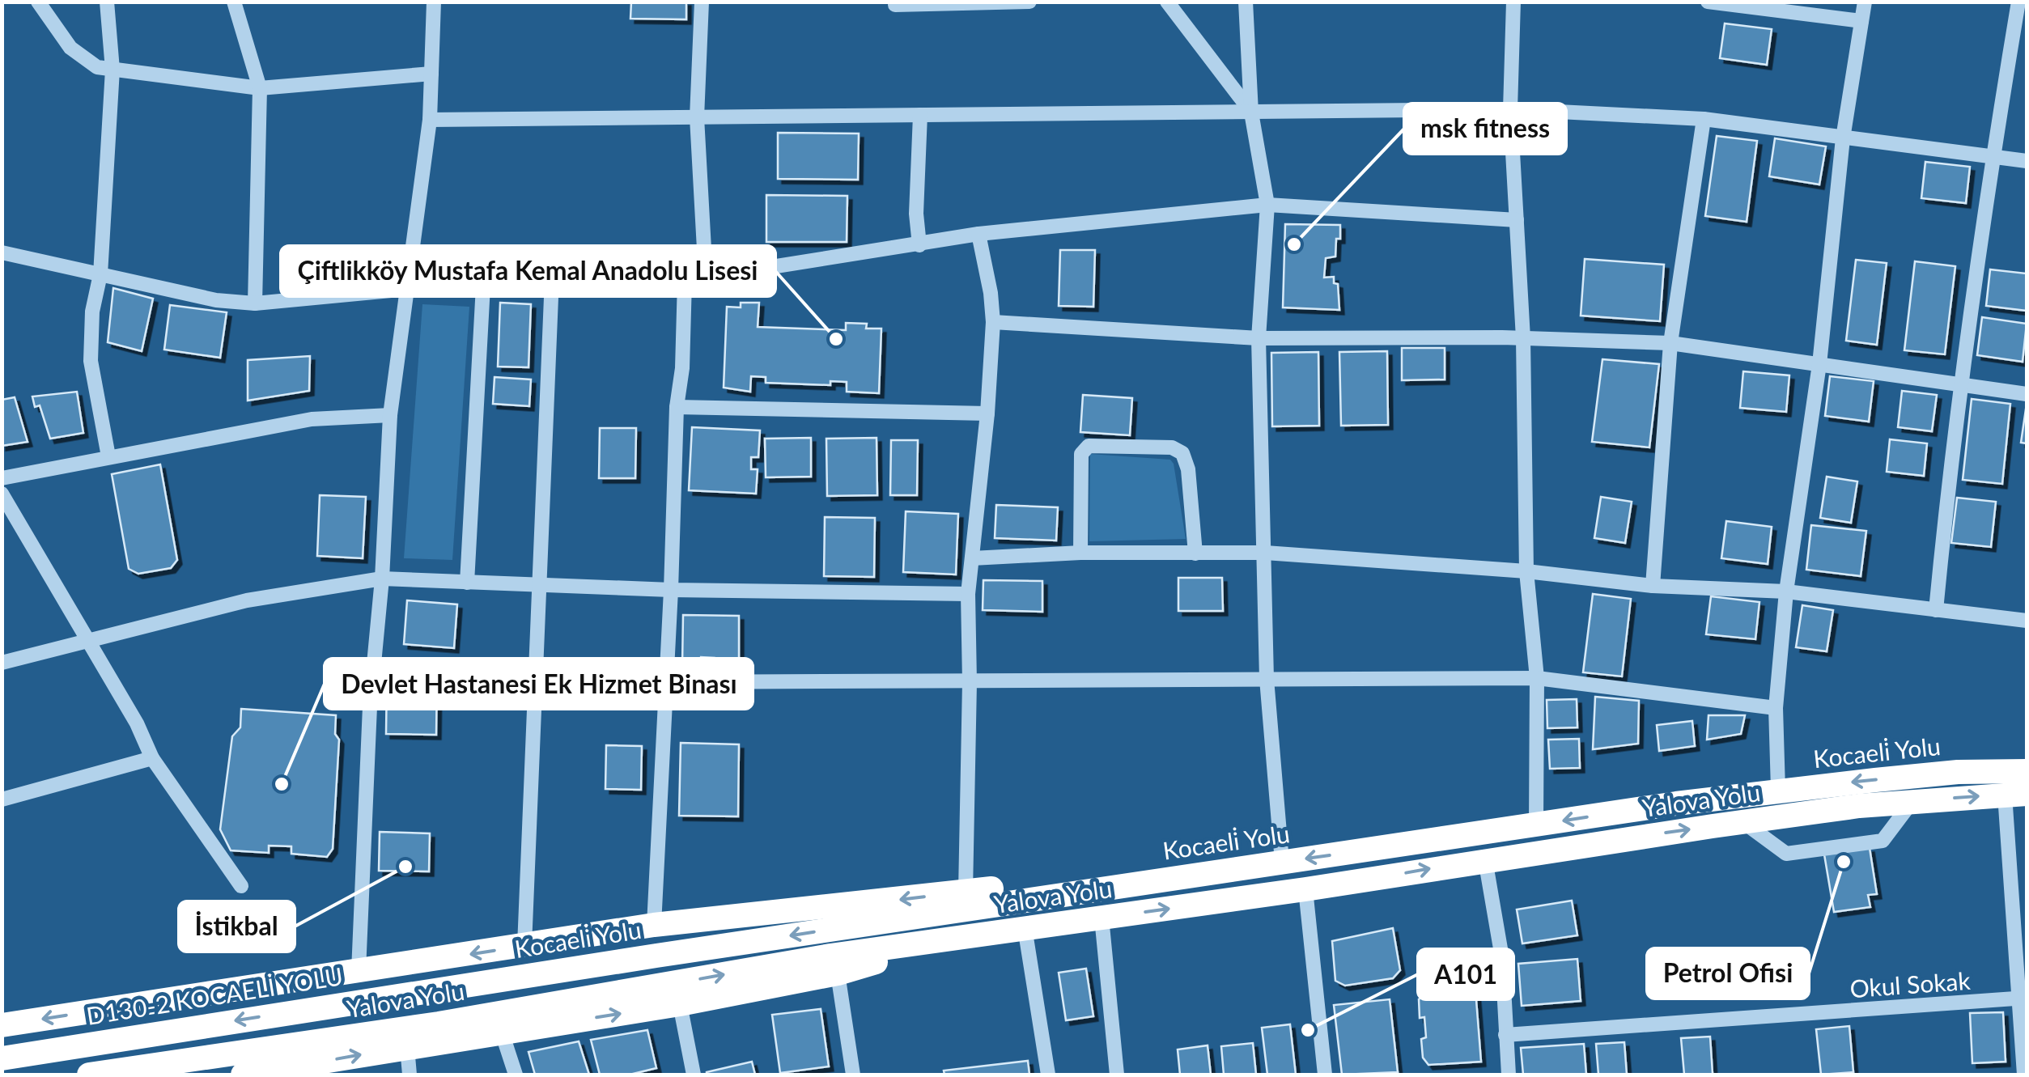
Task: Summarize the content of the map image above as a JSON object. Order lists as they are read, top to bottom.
{
  "streets": {
    "highway": ["Kocaeli̇ Yolu", "Yalova Yolu", "D130-2 KOCAELİ YOLU"],
    "street": ["Okul Sokak"]
  },
  "crossings": [
    ["Kocaeli̇ Yolu", "D130-2 KOCAELİ YOLU"]
  ],
  "places": [
    "msk fitness",
    "Çiftlikköy Mustafa Kemal Anadolu Lisesi",
    "Devlet Hastanesi Ek Hizmet Binası",
    "Petrol Ofisi",
    "İstikbal",
    "A101"
  ]
}
